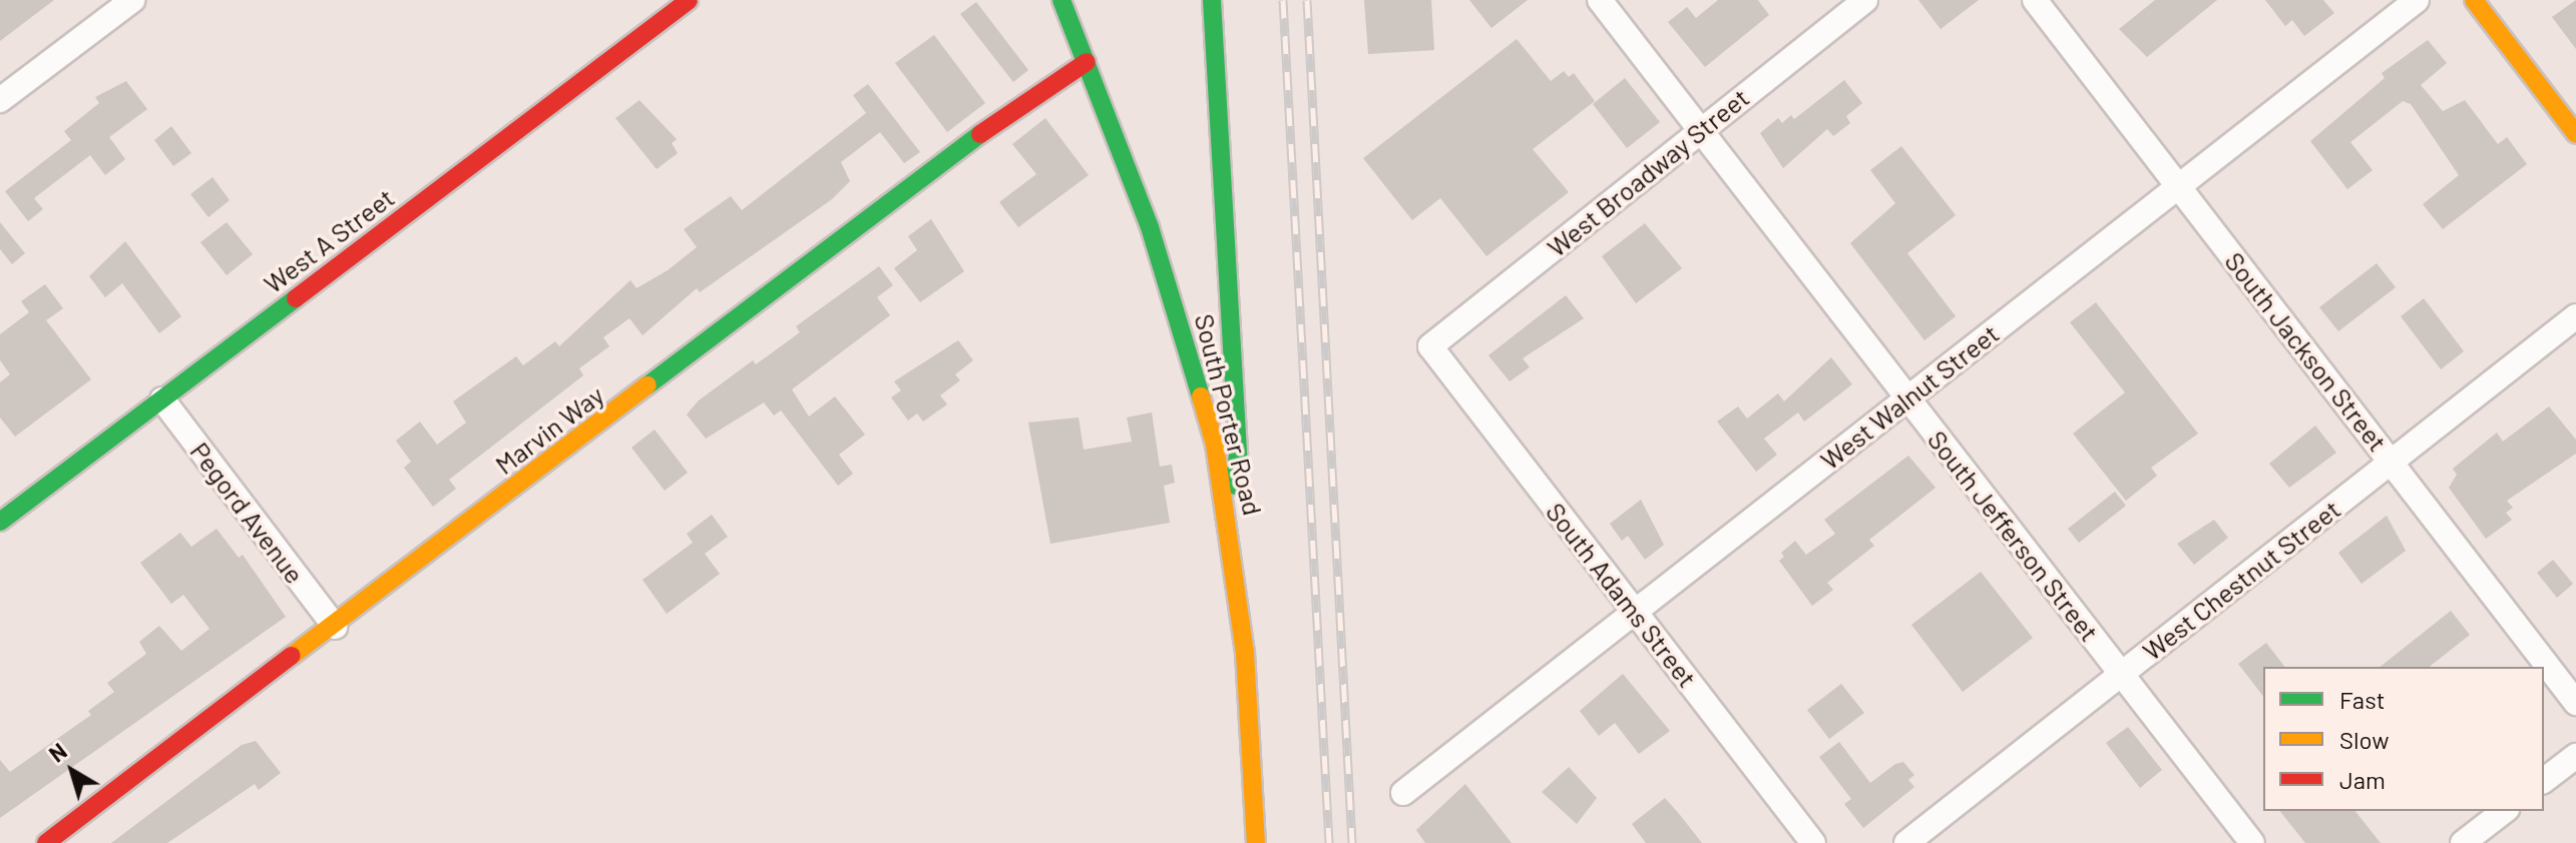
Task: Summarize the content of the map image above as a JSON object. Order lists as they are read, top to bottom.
{
  "streets": {
    "street": [
      "West Broadway Street",
      "West A Street",
      "South Jackson Street",
      "West Walnut Street",
      "South Porter Road",
      "Marvin Way",
      "Pegord Avenue",
      "South Jefferson Street",
      "West Chestnut Street",
      "South Adams Street"
    ]
  },
  "crossings": [
    ["West Broadway Street", "South Jefferson Street"],
    ["West Broadway Street", "South Adams Street"],
    ["West A Street", "Pegord Avenue"],
    ["South Jackson Street", "West Walnut Street"],
    ["South Jackson Street", "West Chestnut Street"],
    ["West Walnut Street", "South Jefferson Street"],
    ["West Walnut Street", "South Adams Street"],
    ["South Porter Road", "Marvin Way"],
    ["Marvin Way", "Pegord Avenue"],
    ["South Jefferson Street", "West Chestnut Street"]
  ],
  "legend": ["Fast", "Slow", "Jam"],
  "north": "top left"
}
